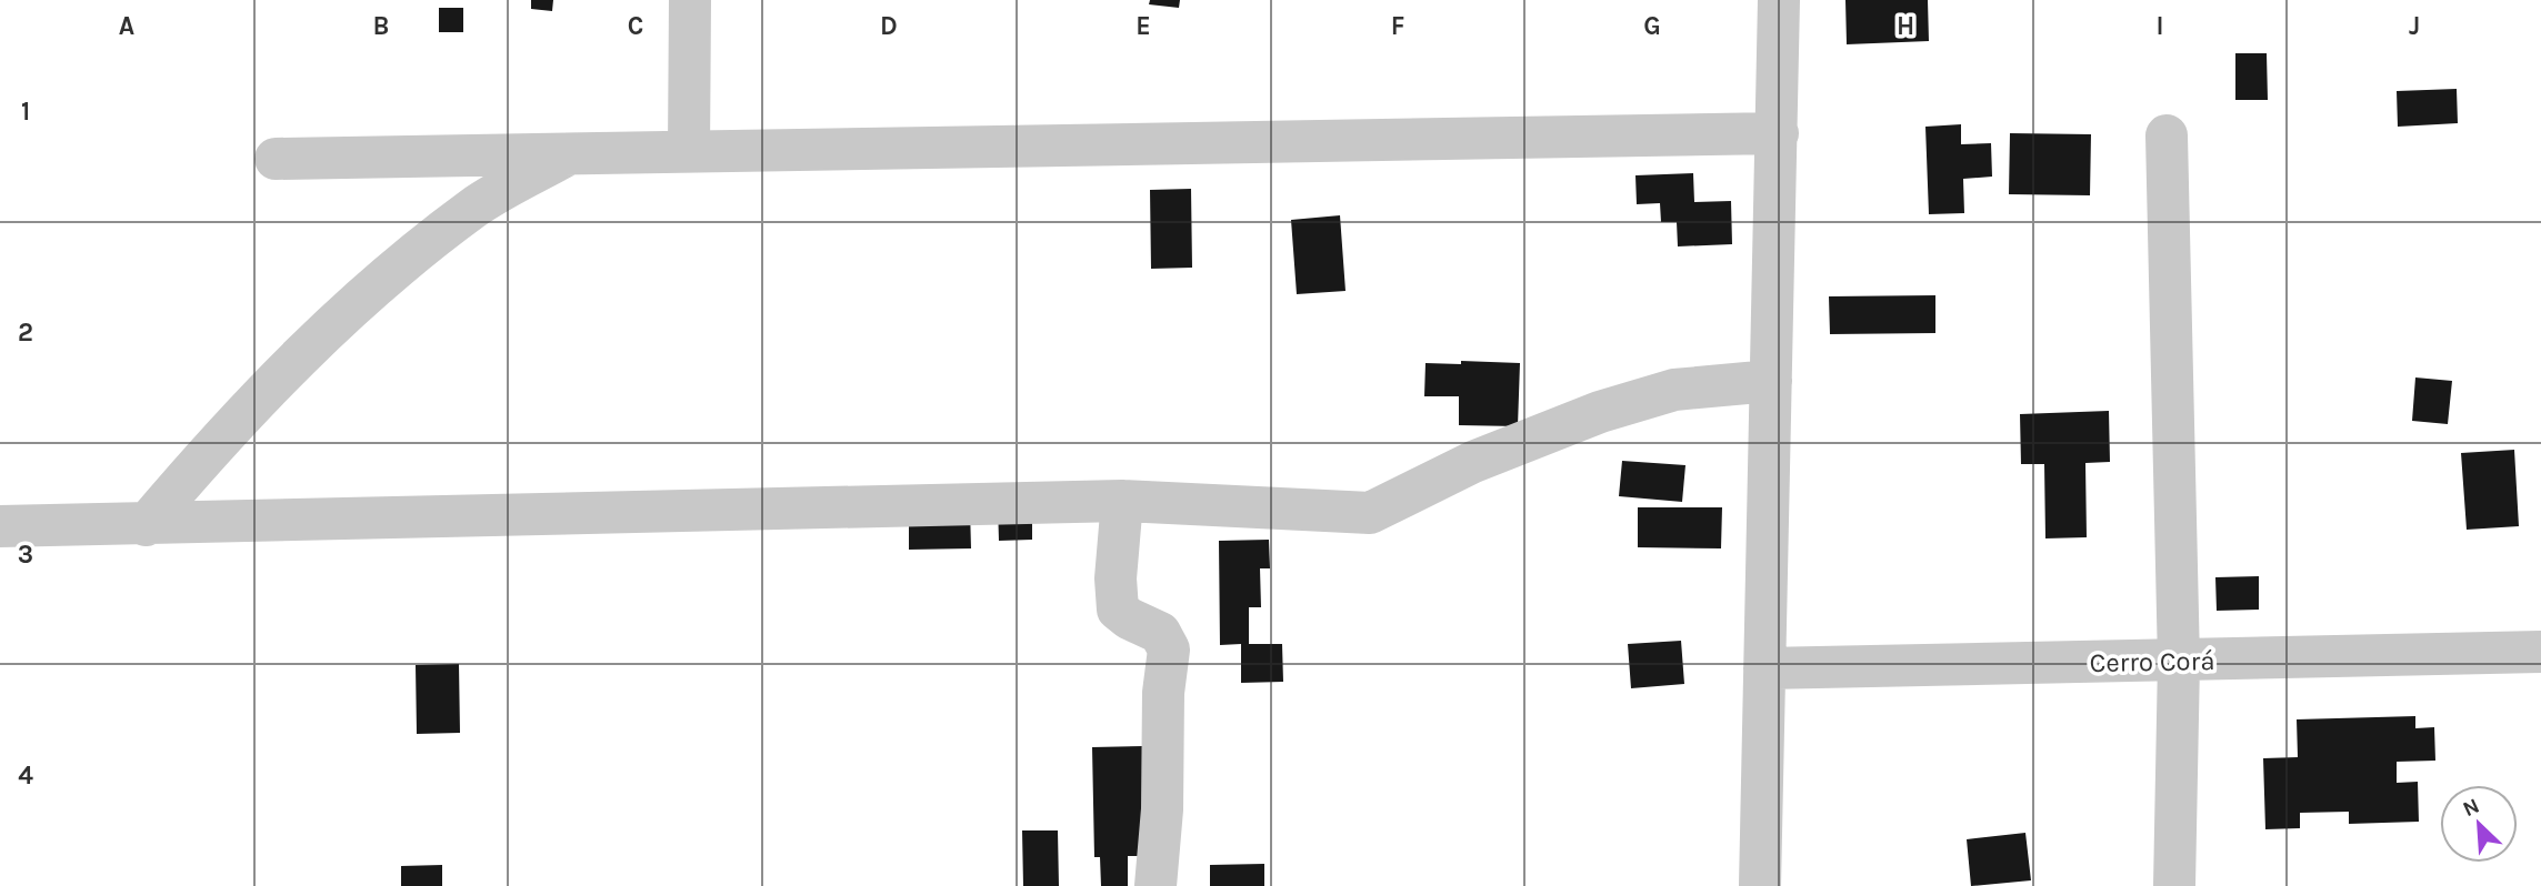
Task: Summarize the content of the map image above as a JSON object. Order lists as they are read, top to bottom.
{
  "streets": {
    "street": ["Cerro Corá"]
  },
  "north": "top left",
  "grid": {
    "columns": [
      "A",
      "B",
      "C",
      "D",
      "E",
      "F",
      "G",
      "H",
      "I",
      "J"
    ],
    "rows": [
      "1",
      "2",
      "3",
      "4"
    ]
  }
}
